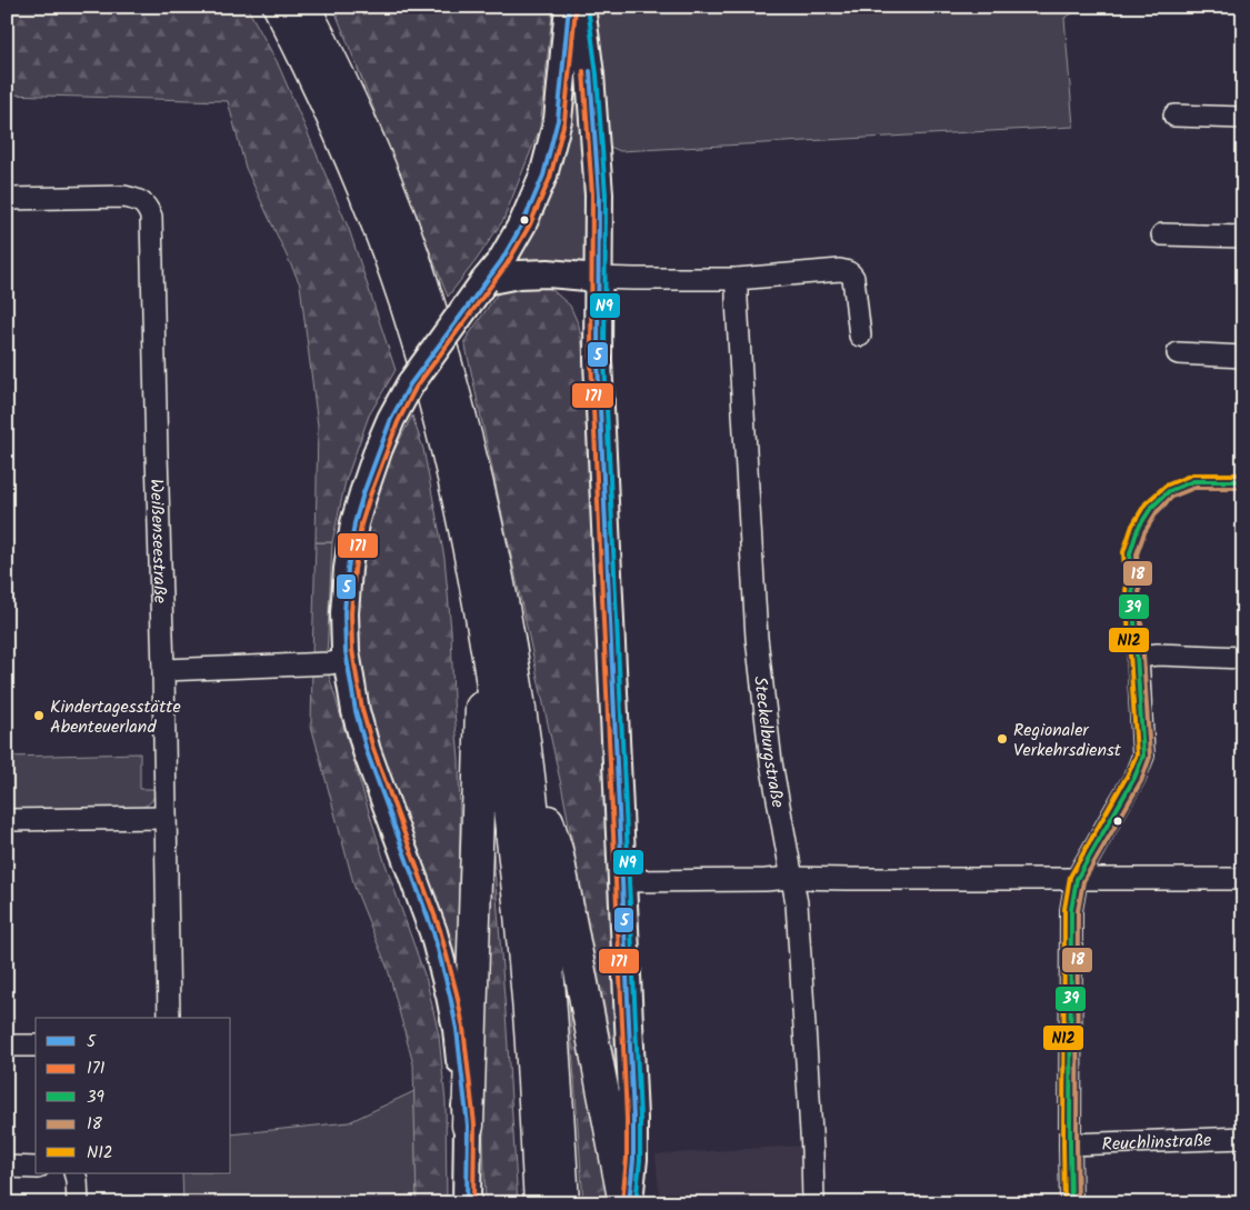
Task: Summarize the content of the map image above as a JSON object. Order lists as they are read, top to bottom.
{
  "streets": {
    "street": ["Weißenseestraße", "Steckelburgstraße", "Reuchlinstraße"]
  },
  "places": ["Kindertagesstätte Abenteuerland", "Regionaler Verkehrsdienst"],
  "lines": [
    "transit line 5",
    "transit line N9",
    "transit line 171",
    "transit line N12",
    "transit line 39",
    "transit line 18"
  ],
  "legend": [
    "5",
    "171",
    "39",
    "18",
    "N12"
  ]
}
